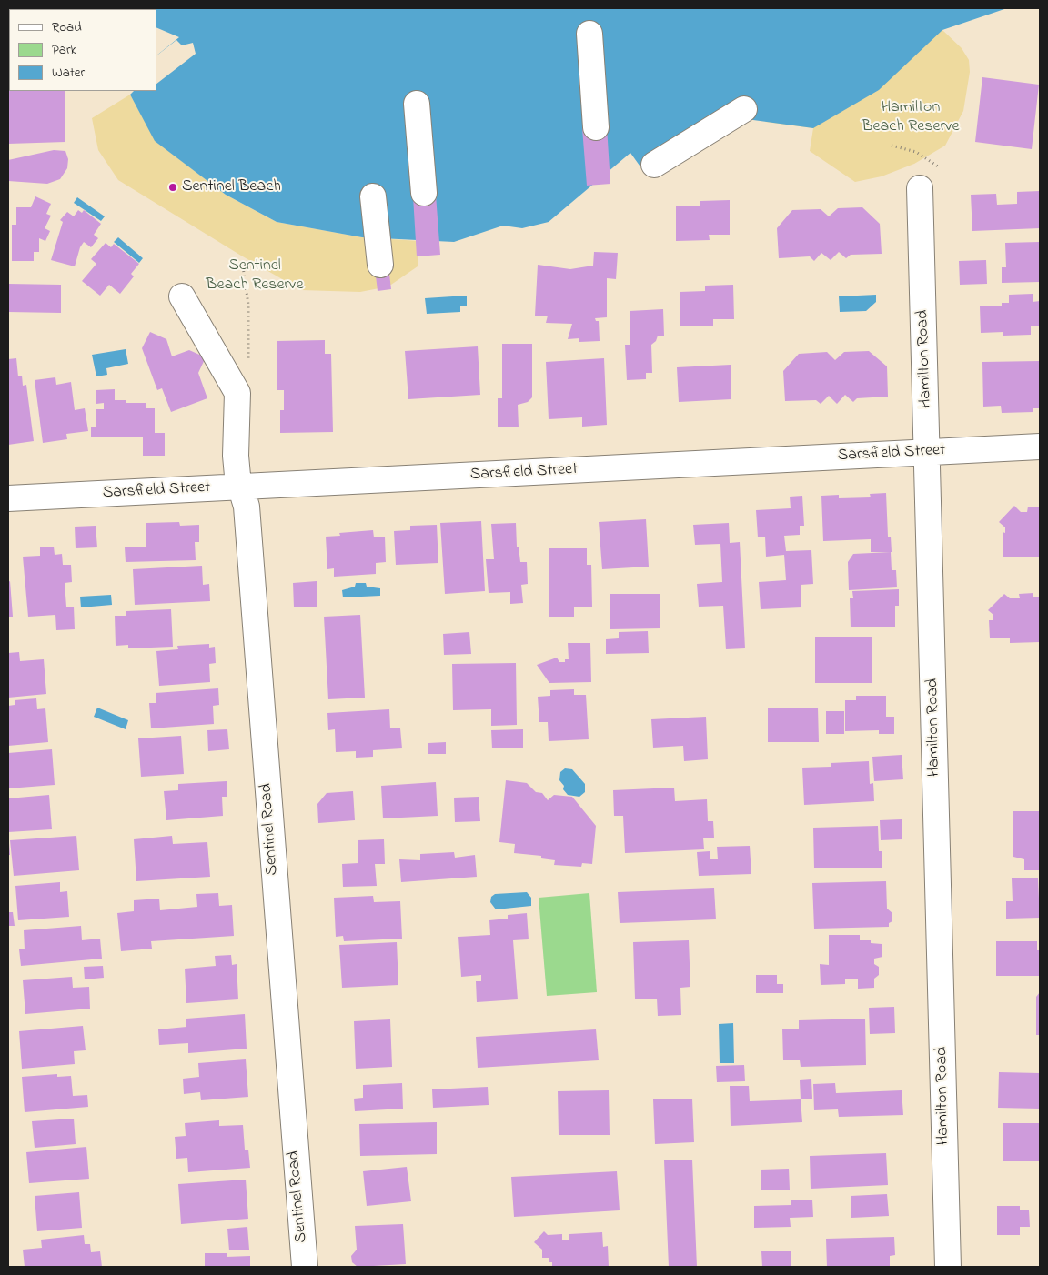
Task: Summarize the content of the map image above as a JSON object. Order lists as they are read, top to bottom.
{
  "streets": {
    "street": ["Hamilton Road", "Sarsfield Street", "Sentinel Road"]
  },
  "crossings": [
    ["Hamilton Road", "Sarsfield Street"],
    ["Sarsfield Street", "Sentinel Road"]
  ],
  "parks": ["Hamilton Beach Reserve", "Sentinel Beach Reserve"],
  "places": ["Sentinel Beach"],
  "legend": ["Road", "Park", "Water"]
}
